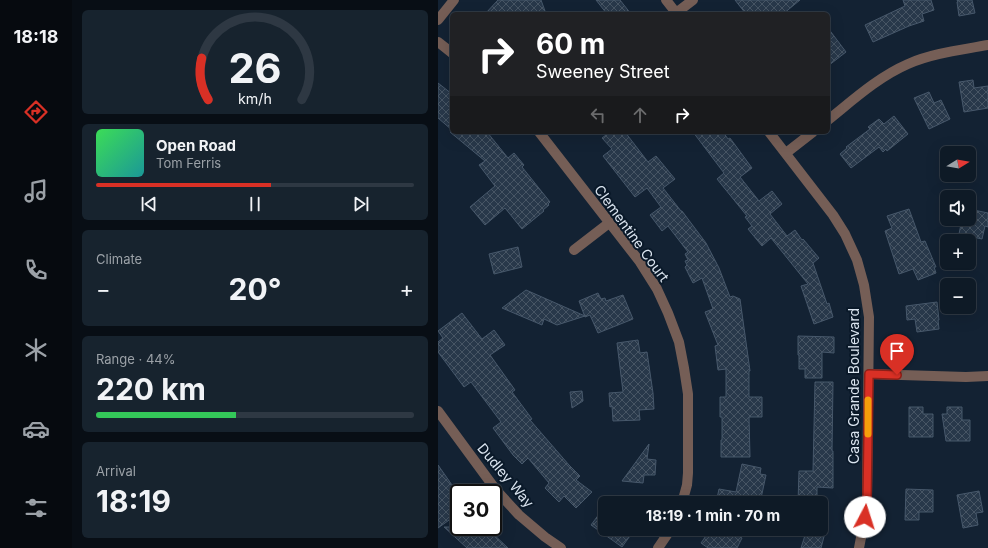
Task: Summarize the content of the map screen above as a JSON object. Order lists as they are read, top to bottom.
{
  "streets": {
    "street": ["Clementine Court", "Casa Grande Boulevard", "Dudley Way"]
  },
  "north": "right",
  "page": {
    "tabs": "18:18",
    "turn": ["60 m", "Sweeney Street"],
    "song": ["Open Road", "Tom Ferris"],
    "map_buttons": ["+", "−"],
    "tile": [
      "Climate",
      ["Range · 44%", "220 km"],
      ["Arrival", "18:19"]
    ],
    "heat": ["−", "20°", "+"],
    "limit": "30",
    "trip": "18:19 · 1 min · 70 m",
    "gauge": ["26", "km/h"]
  }
}
